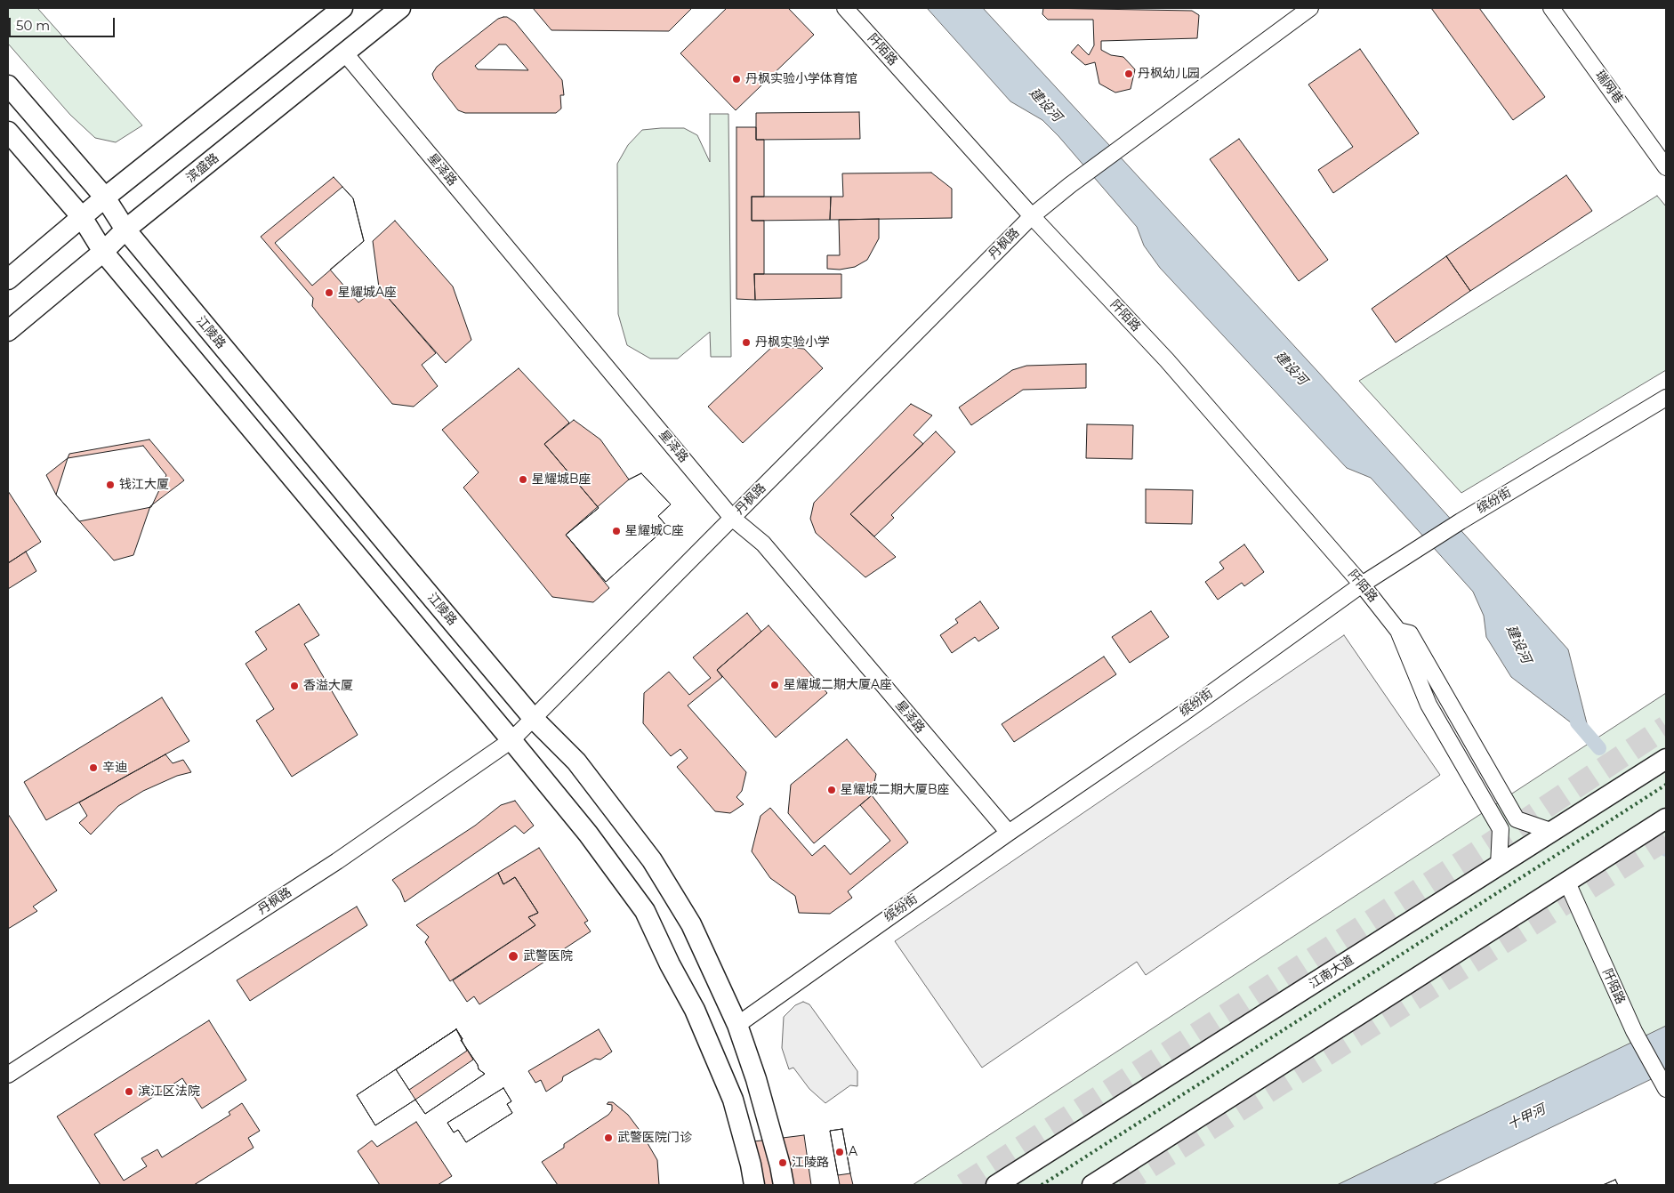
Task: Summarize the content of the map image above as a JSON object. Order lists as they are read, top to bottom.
{
  "streets": {
    "main road": ["滨盛路", "江陵路", "江南大道"],
    "street": [
      "阡陌路",
      "瑞网巷",
      "星泽路",
      "丹枫路",
      "缤纷街"
    ]
  },
  "crossings": [
    ["阡陌路", "丹枫路"],
    ["阡陌路", "缤纷街"],
    ["阡陌路", "江南大道"],
    ["滨盛路", "星泽路"],
    ["滨盛路", "江陵路"],
    ["星泽路", "丹枫路"],
    ["星泽路", "缤纷街"],
    ["丹枫路", "江陵路"],
    ["江陵路", "缤纷街"]
  ],
  "water": ["建设河", "十甲河"],
  "places": [
    "丹枫幼儿园",
    "丹枫实验小学体育馆",
    "星耀城A座",
    "丹枫实验小学",
    "星耀城B座",
    "钱江大厦",
    "星耀城C座",
    "星耀城二期大厦A座",
    "香溢大厦",
    "辛迪",
    "星耀城二期大厦B座",
    "武警医院",
    "滨江区法院",
    "武警医院门诊",
    "A",
    "江陵路"
  ],
  "scale_bar": "50 m"
}
